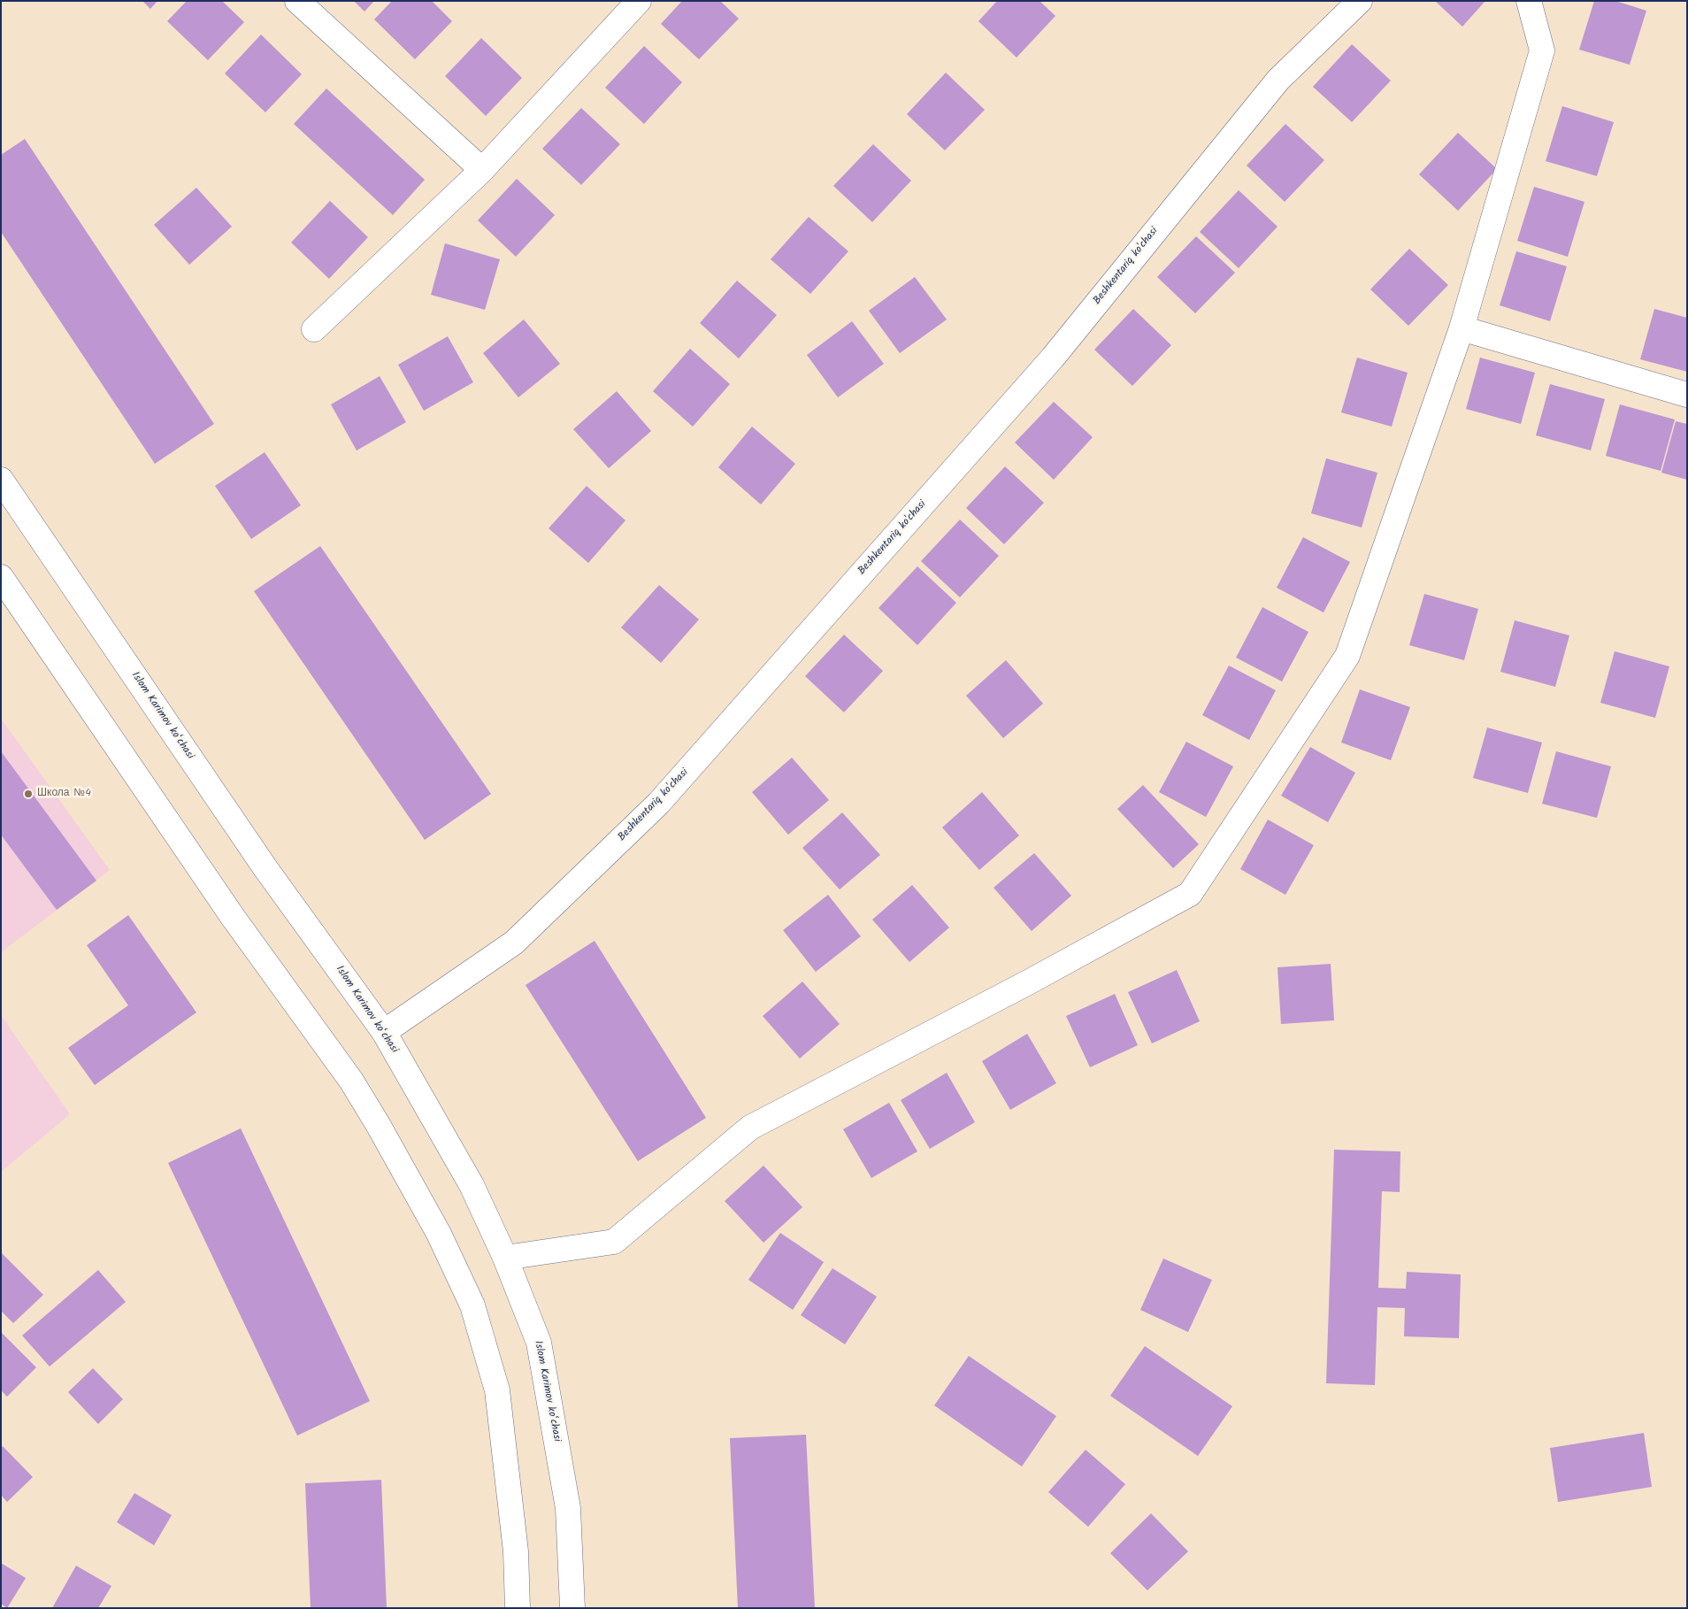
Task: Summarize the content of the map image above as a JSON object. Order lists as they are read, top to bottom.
{
  "streets": {
    "street": ["Beshkentariq ko'chasi", "Islom Karimov ko‘chasi"]
  },
  "crossings": [
    ["Beshkentariq ko'chasi", "Islom Karimov ko‘chasi"]
  ],
  "places": ["Школа №4"]
}
